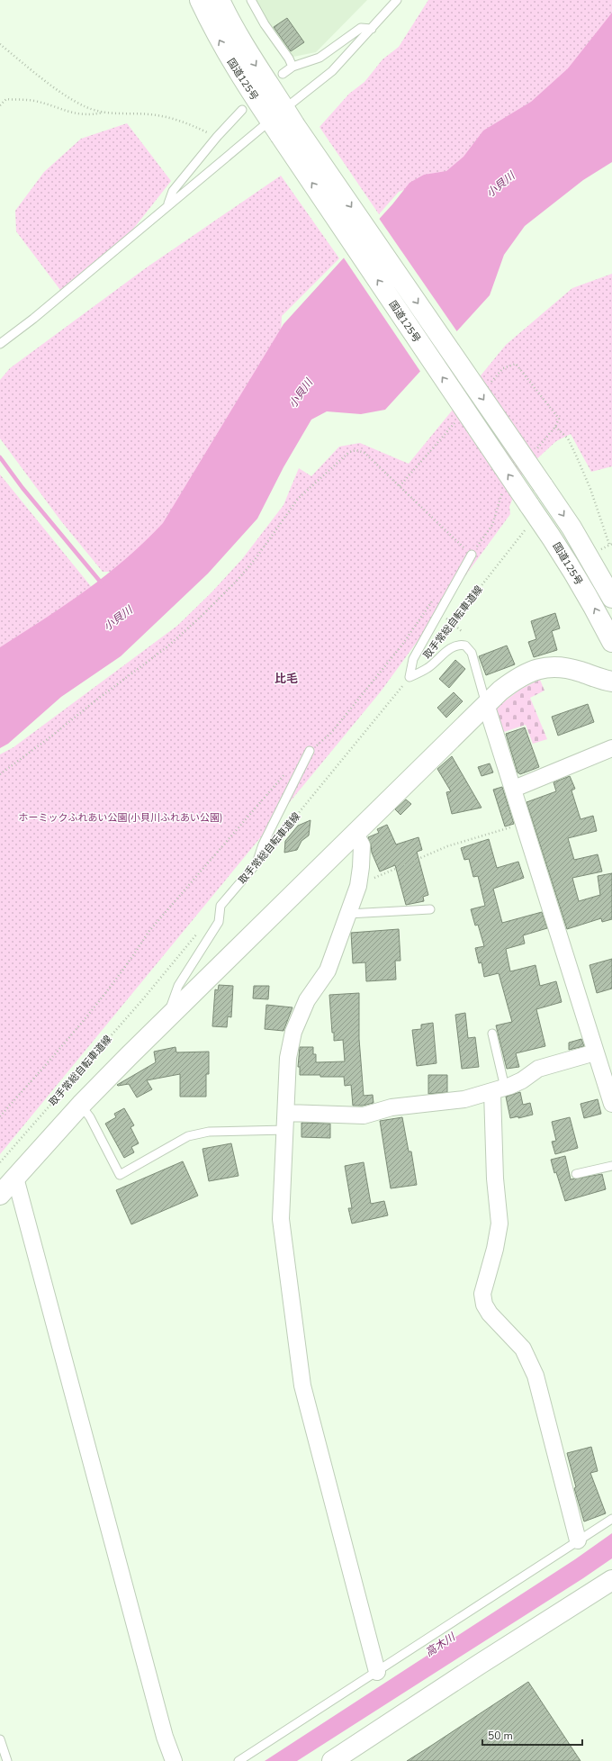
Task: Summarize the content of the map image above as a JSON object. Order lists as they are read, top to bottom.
{
  "streets": {
    "main road": ["国道125号"],
    "lane": ["取手常総自転車道線"]
  },
  "districts": ["比毛"],
  "water": ["小貝川", "高木川"],
  "parks": ["ホーミックふれあい公園(小貝川ふれあい公園)"],
  "scale_bar": "50 m"
}
